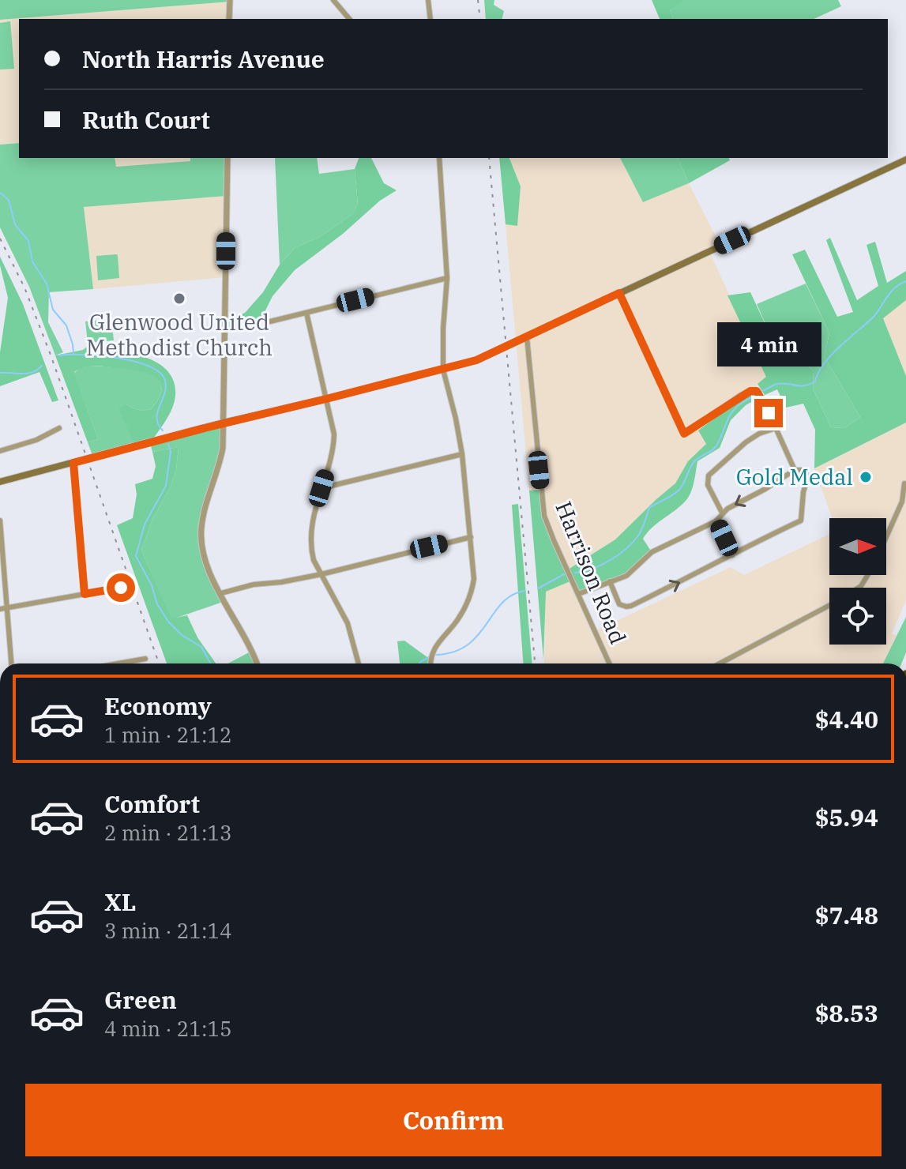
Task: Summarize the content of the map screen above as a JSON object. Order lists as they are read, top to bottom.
{
  "streets": {
    "street": ["Harrison Road"]
  },
  "places": ["Glenwood United Methodist Church", "Gold Medal"],
  "north": "right",
  "page": {
    "banner": ["North Harris Avenue", "Ruth Court"],
    "bubble": "4 min",
    "list": [
      {
        "name": "Economy",
        "note": "1 min · 21:12",
        "value": "$4.40"
      },
      {
        "name": "Comfort",
        "note": "2 min · 21:13",
        "value": "$5.94"
      },
      {
        "name": "XL",
        "note": "3 min · 21:14",
        "value": "$7.48"
      },
      {
        "name": "Green",
        "note": "4 min · 21:15",
        "value": "$8.53"
      }
    ],
    "buttons": "Confirm"
  }
}
